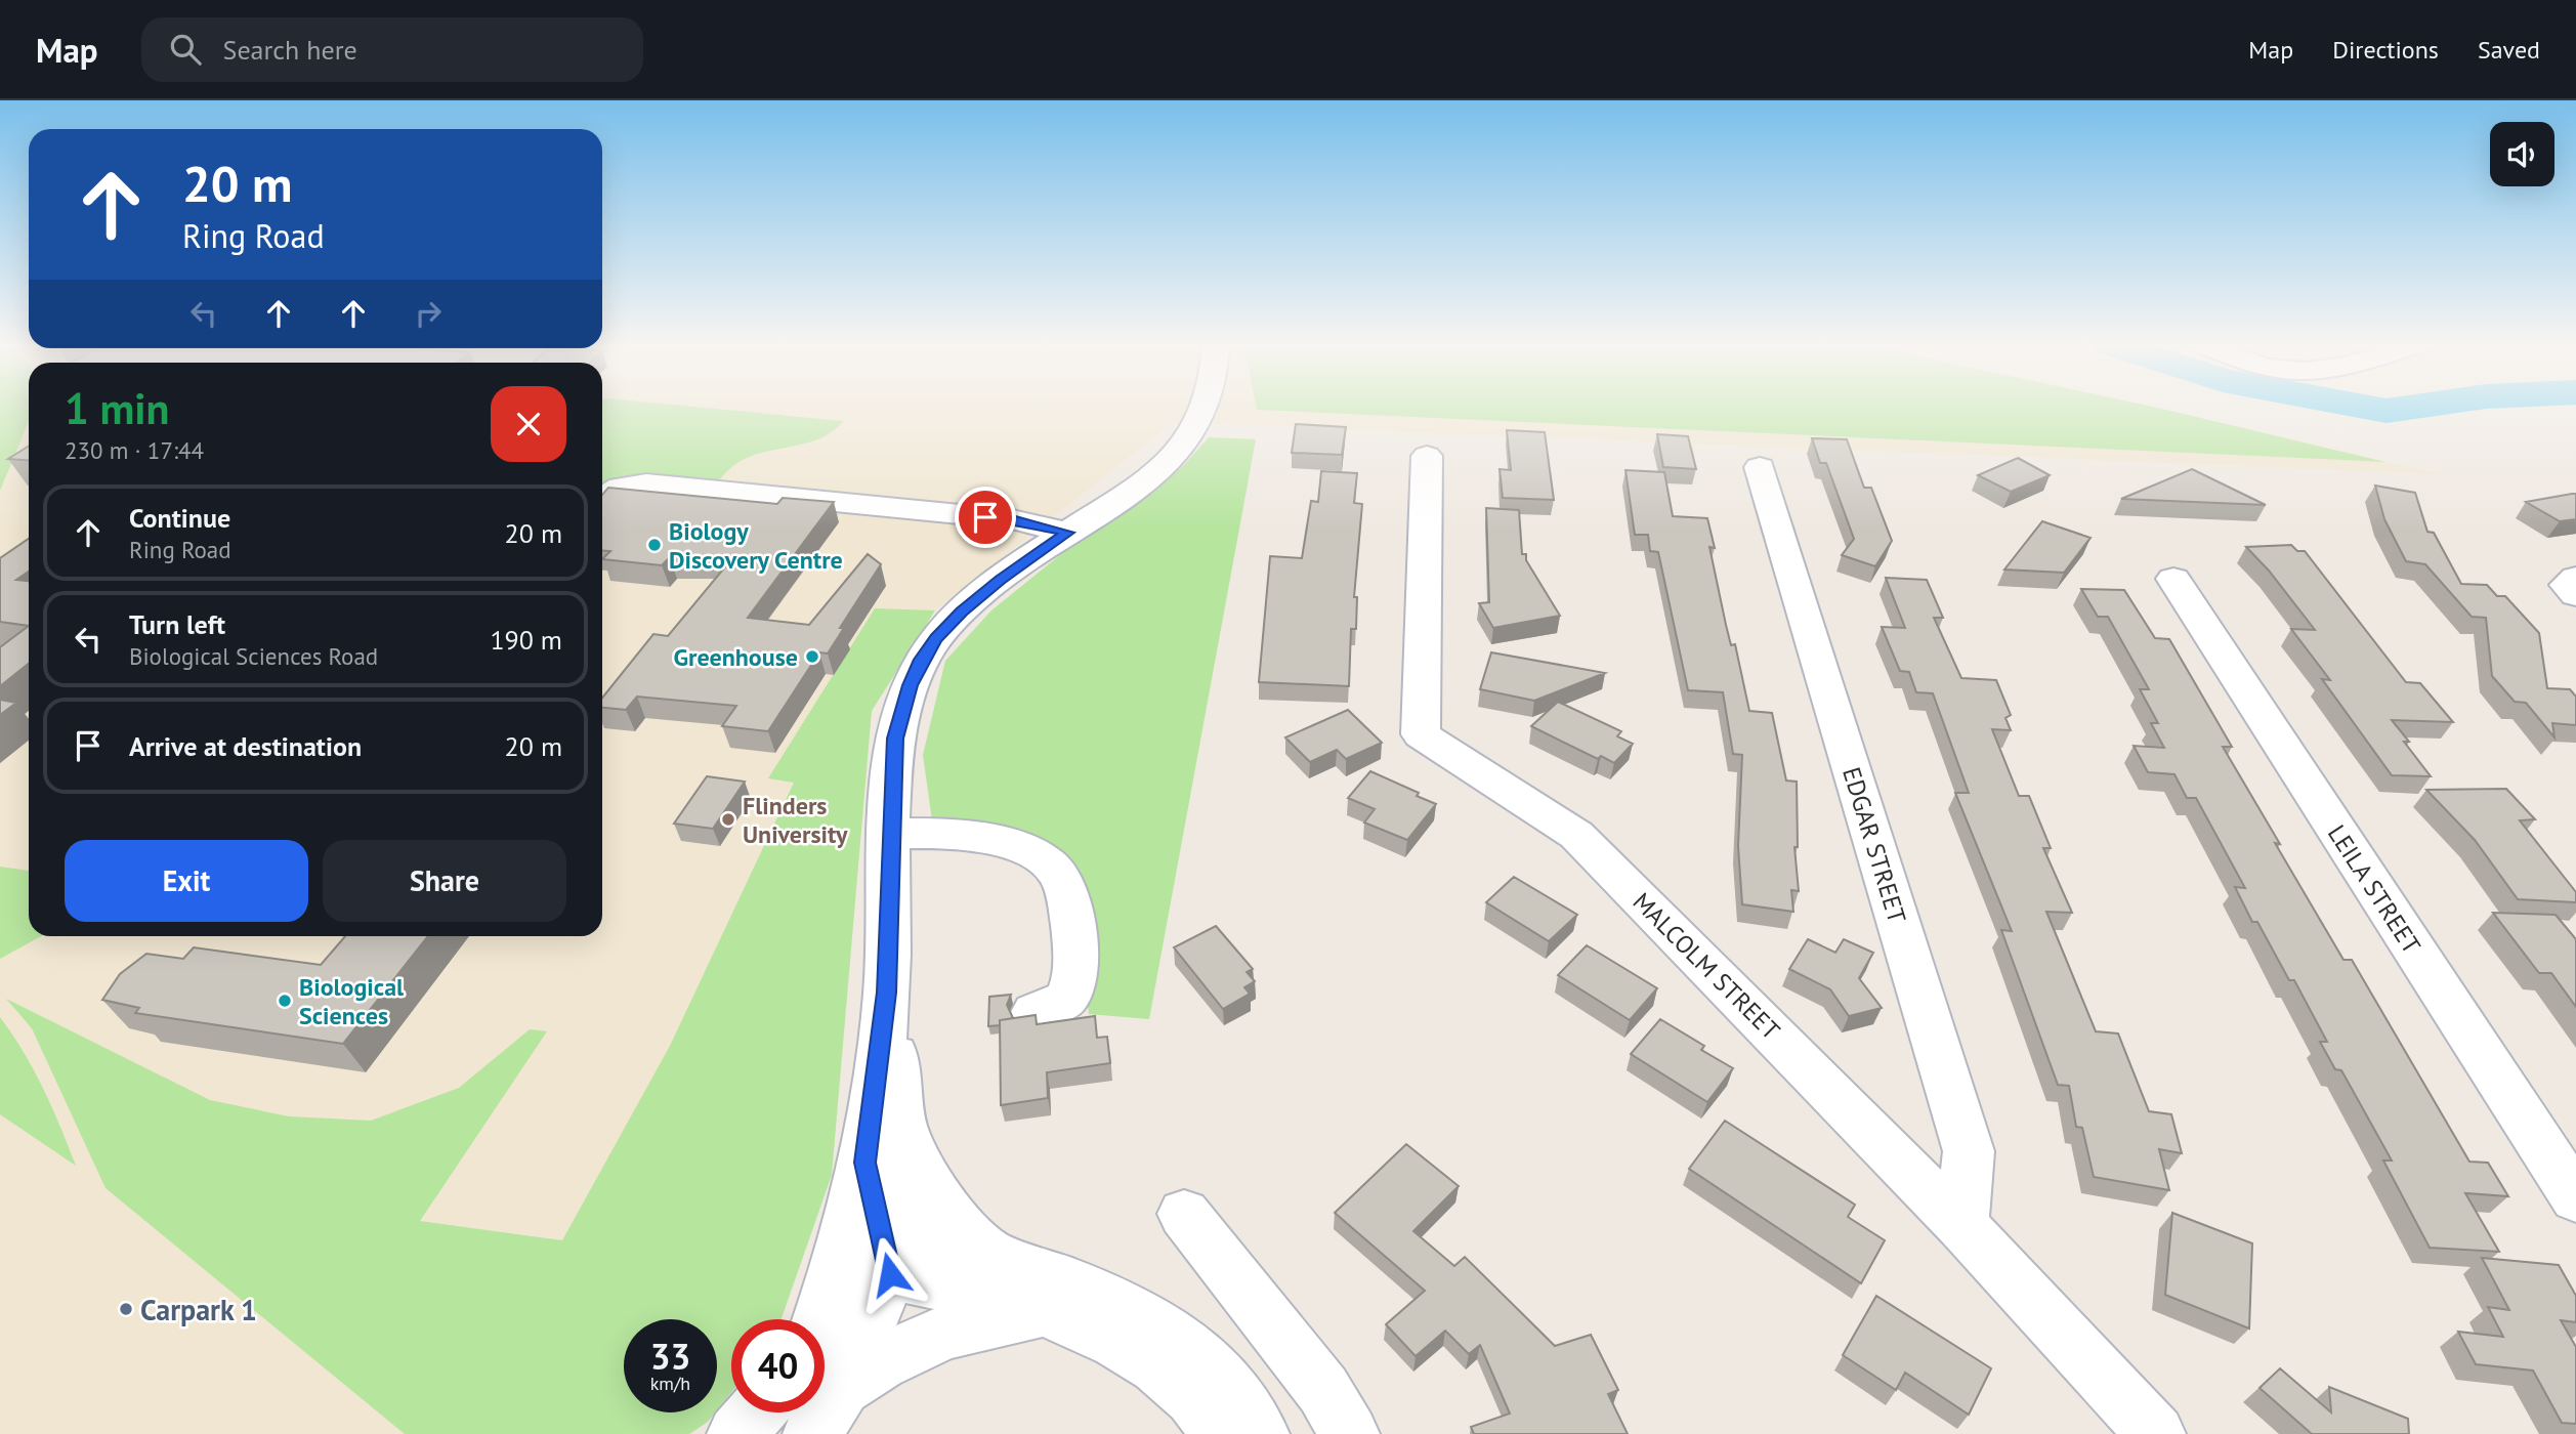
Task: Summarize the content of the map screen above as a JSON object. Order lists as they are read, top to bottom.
{
  "streets": {
    "street": ["EDGAR STREET", "LEILA STREET", "MALCOLM STREET"]
  },
  "crossings": [
    ["EDGAR STREET", "MALCOLM STREET"]
  ],
  "places": [
    "Biology Discovery Centre",
    "Greenhouse",
    "Flinders University",
    "Biological Sciences",
    "Carpark 1"
  ],
  "page": {
    "header": "Map",
    "search": "Search here",
    "nav": ["Map", "Directions", "Saved"],
    "turn": ["20 m", "Ring Road"],
    "heading": ["1 min", "230 m · 17:44"],
    "list": [
      {
        "name": "Continue",
        "note": "Ring Road",
        "value": "20 m"
      },
      {
        "name": "Turn left",
        "note": "Biological Sciences Road",
        "value": "190 m"
      },
      {
        "name": "Arrive at destination",
        "value": "20 m"
      }
    ],
    "buttons": ["Exit", "Share"],
    "speed": "33 km/h",
    "limit": "40"
  }
}
